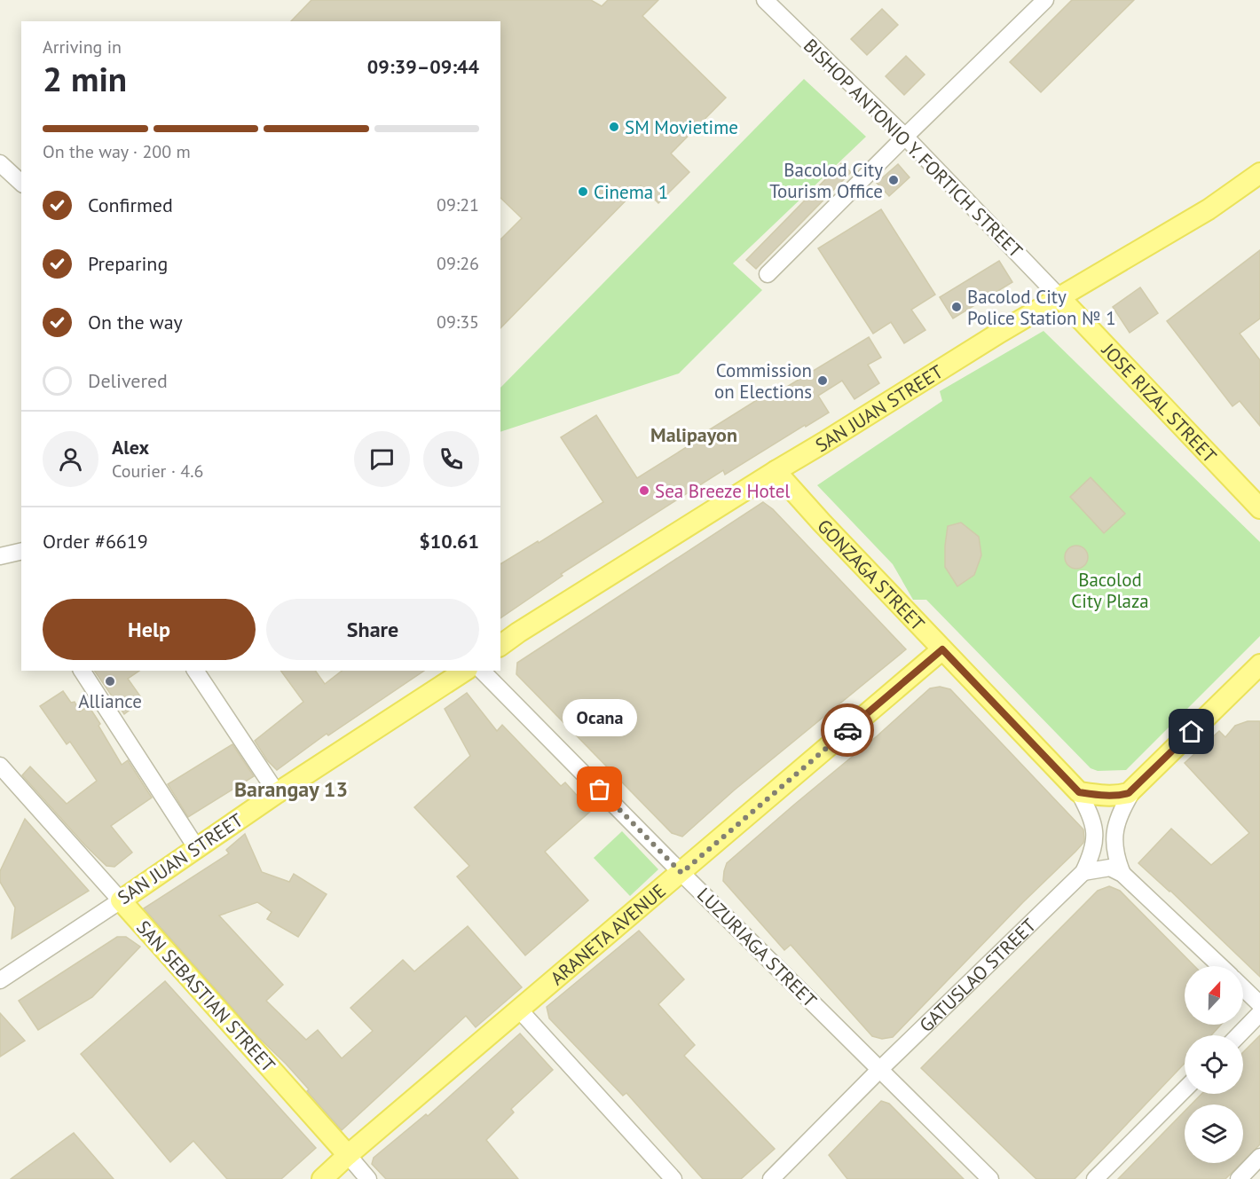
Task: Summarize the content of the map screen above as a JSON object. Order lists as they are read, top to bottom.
{
  "streets": {
    "main road": [
      "JOSE RIZAL STREET",
      "SAN JUAN STREET",
      "GONZAGA STREET",
      "ARANETA AVENUE",
      "SAN SEBASTIAN STREET"
    ],
    "street": ["BISHOP ANTONIO Y. FORTICH STREET", "LUZURIAGA STREET", "GATUSLAO STREET"]
  },
  "crossings": [
    ["BISHOP ANTONIO Y. FORTICH STREET", "JOSE RIZAL STREET"],
    ["BISHOP ANTONIO Y. FORTICH STREET", "SAN JUAN STREET"],
    ["JOSE RIZAL STREET", "SAN JUAN STREET"],
    ["SAN JUAN STREET", "GONZAGA STREET"],
    ["SAN JUAN STREET", "SAN SEBASTIAN STREET"],
    ["GONZAGA STREET", "ARANETA AVENUE"],
    ["GONZAGA STREET", "GATUSLAO STREET"],
    ["ARANETA AVENUE", "LUZURIAGA STREET"],
    ["ARANETA AVENUE", "SAN SEBASTIAN STREET"],
    ["LUZURIAGA STREET", "GATUSLAO STREET"]
  ],
  "districts": ["Malipayon", "Barangay 13"],
  "parks": ["Bacolod City Plaza"],
  "places": [
    "SM Movietime",
    "Bacolod City Tourism Office",
    "Cinema 1",
    "Bacolod City Police Station № 1",
    "Commission on Elections",
    "Sea Breeze Hotel",
    "Alliance",
    "Ocana"
  ],
  "north": "top",
  "page": {
    "heading": ["2 min", "Arriving in", "09:39–09:44"],
    "panel": [
      "Alex",
      "Courier · 4.6",
      "Order #6619",
      "$10.61"
    ],
    "bar": "On the way · 200 m",
    "list": [
      ["Confirmed", "09:21"],
      ["Preparing", "09:26"],
      ["On the way", "09:35"],
      "Delivered"
    ],
    "buttons": ["Help", "Share"],
    "bubble": "Ocana"
  }
}
